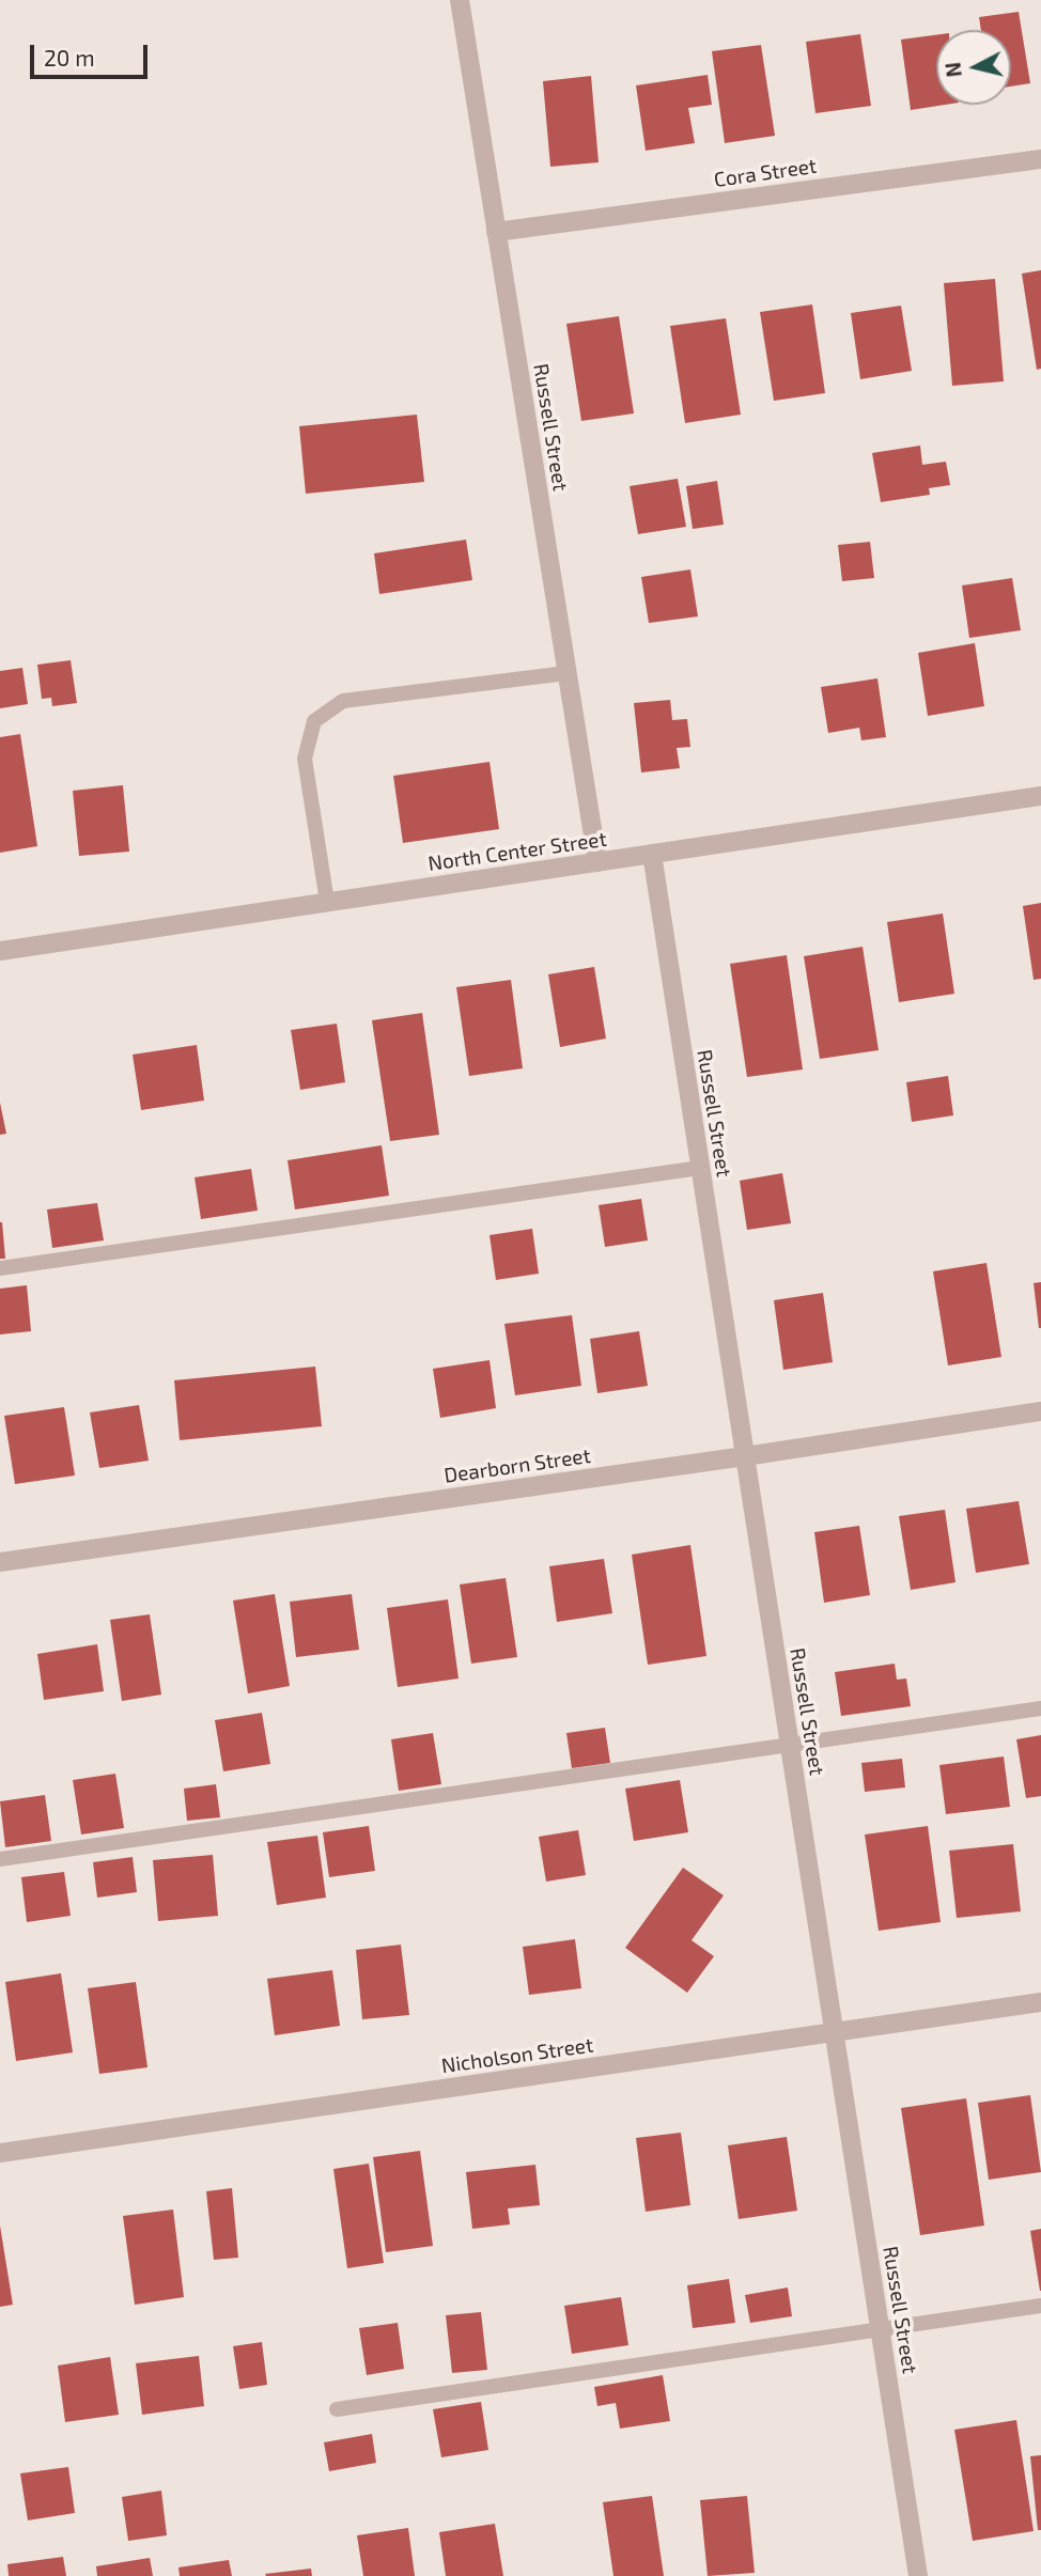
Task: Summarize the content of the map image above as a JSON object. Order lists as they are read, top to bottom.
{
  "streets": {
    "street": [
      "Cora Street",
      "Russell Street",
      "North Center Street",
      "Dearborn Street",
      "Nicholson Street"
    ]
  },
  "crossings": [
    ["Cora Street", "Russell Street"],
    ["Russell Street", "North Center Street"],
    ["Russell Street", "Dearborn Street"],
    ["Russell Street", "Nicholson Street"]
  ],
  "scale_bar": "20 m",
  "north": "left"
}
